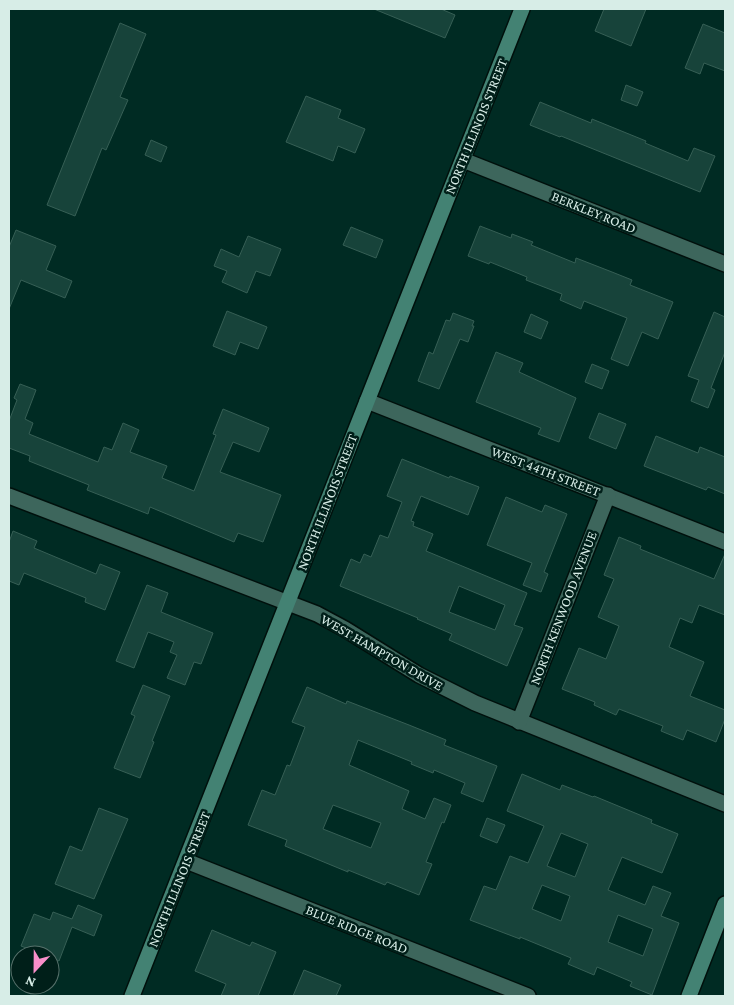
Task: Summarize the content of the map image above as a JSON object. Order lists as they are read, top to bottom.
{
  "streets": {
    "street": [
      "NORTH ILLINOIS STREET",
      "BERKLEY ROAD",
      "WEST 44TH STREET",
      "NORTH KENWOOD AVENUE",
      "WEST HAMPTON DRIVE",
      "BLUE RIDGE ROAD"
    ]
  },
  "crossings": [
    ["NORTH ILLINOIS STREET", "BERKLEY ROAD"],
    ["NORTH ILLINOIS STREET", "WEST 44TH STREET"],
    ["NORTH ILLINOIS STREET", "WEST HAMPTON DRIVE"],
    ["NORTH ILLINOIS STREET", "BLUE RIDGE ROAD"],
    ["WEST 44TH STREET", "NORTH KENWOOD AVENUE"],
    ["NORTH KENWOOD AVENUE", "WEST HAMPTON DRIVE"]
  ],
  "north": "bottom"
}
